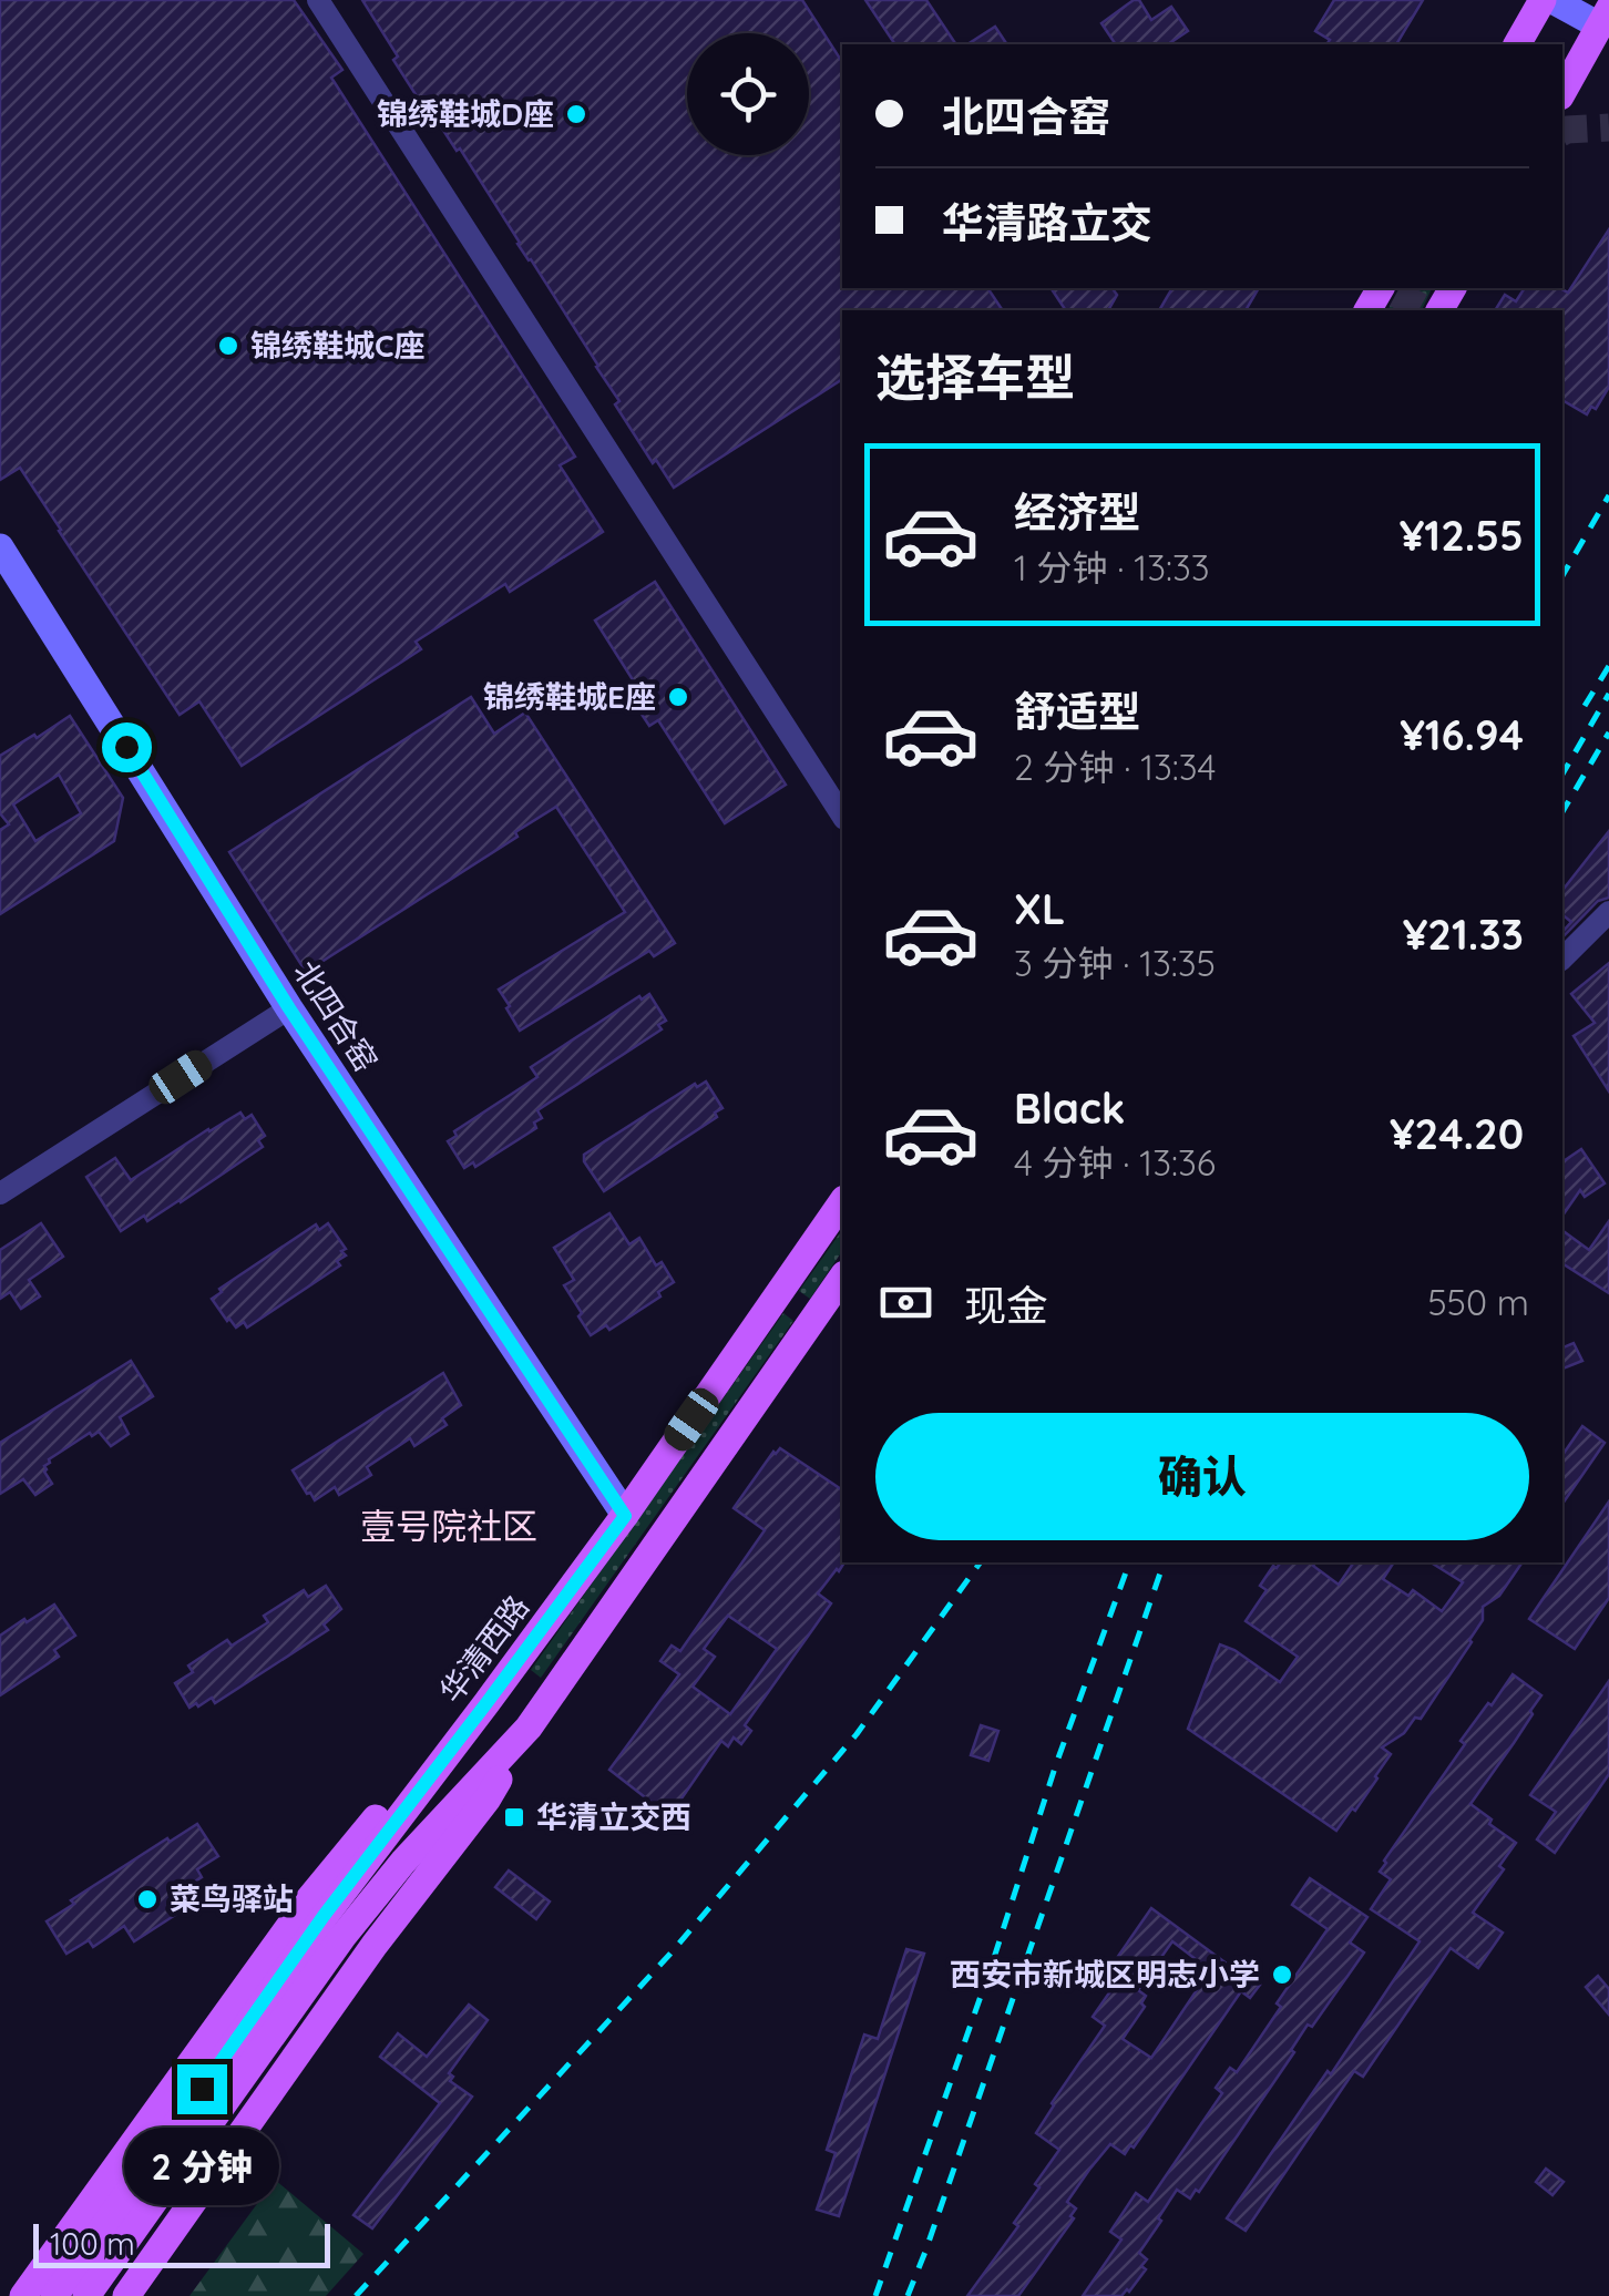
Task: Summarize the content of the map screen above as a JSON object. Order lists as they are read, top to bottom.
{
  "streets": {
    "main road": ["华清西路"],
    "street": ["北四合窑"]
  },
  "crossings": [
    ["北四合窑", "华清西路"]
  ],
  "districts": ["壹号院社区"],
  "places": {
    "other": [
      "锦绣鞋城D座",
      "锦绣鞋城C座",
      "锦绣鞋城E座",
      "菜鸟驿站",
      "西安市新城区明志小学"
    ],
    "transit": ["华清立交西"]
  },
  "scale_bar": "100 m",
  "page": {
    "banner": ["北四合窑", "华清路立交"],
    "heading": "选择车型",
    "list": [
      {
        "name": "经济型",
        "note": "1 分钟 · 13:33",
        "value": "¥12.55"
      },
      {
        "name": "舒适型",
        "note": "2 分钟 · 13:34",
        "value": "¥16.94"
      },
      {
        "name": "XL",
        "note": "3 分钟 · 13:35",
        "value": "¥21.33"
      },
      {
        "name": "Black",
        "note": "4 分钟 · 13:36",
        "value": "¥24.20"
      }
    ],
    "pay": ["现金", "550 m"],
    "buttons": "确认",
    "bubble": "2 分钟",
    "scale": "100 m"
  }
}
